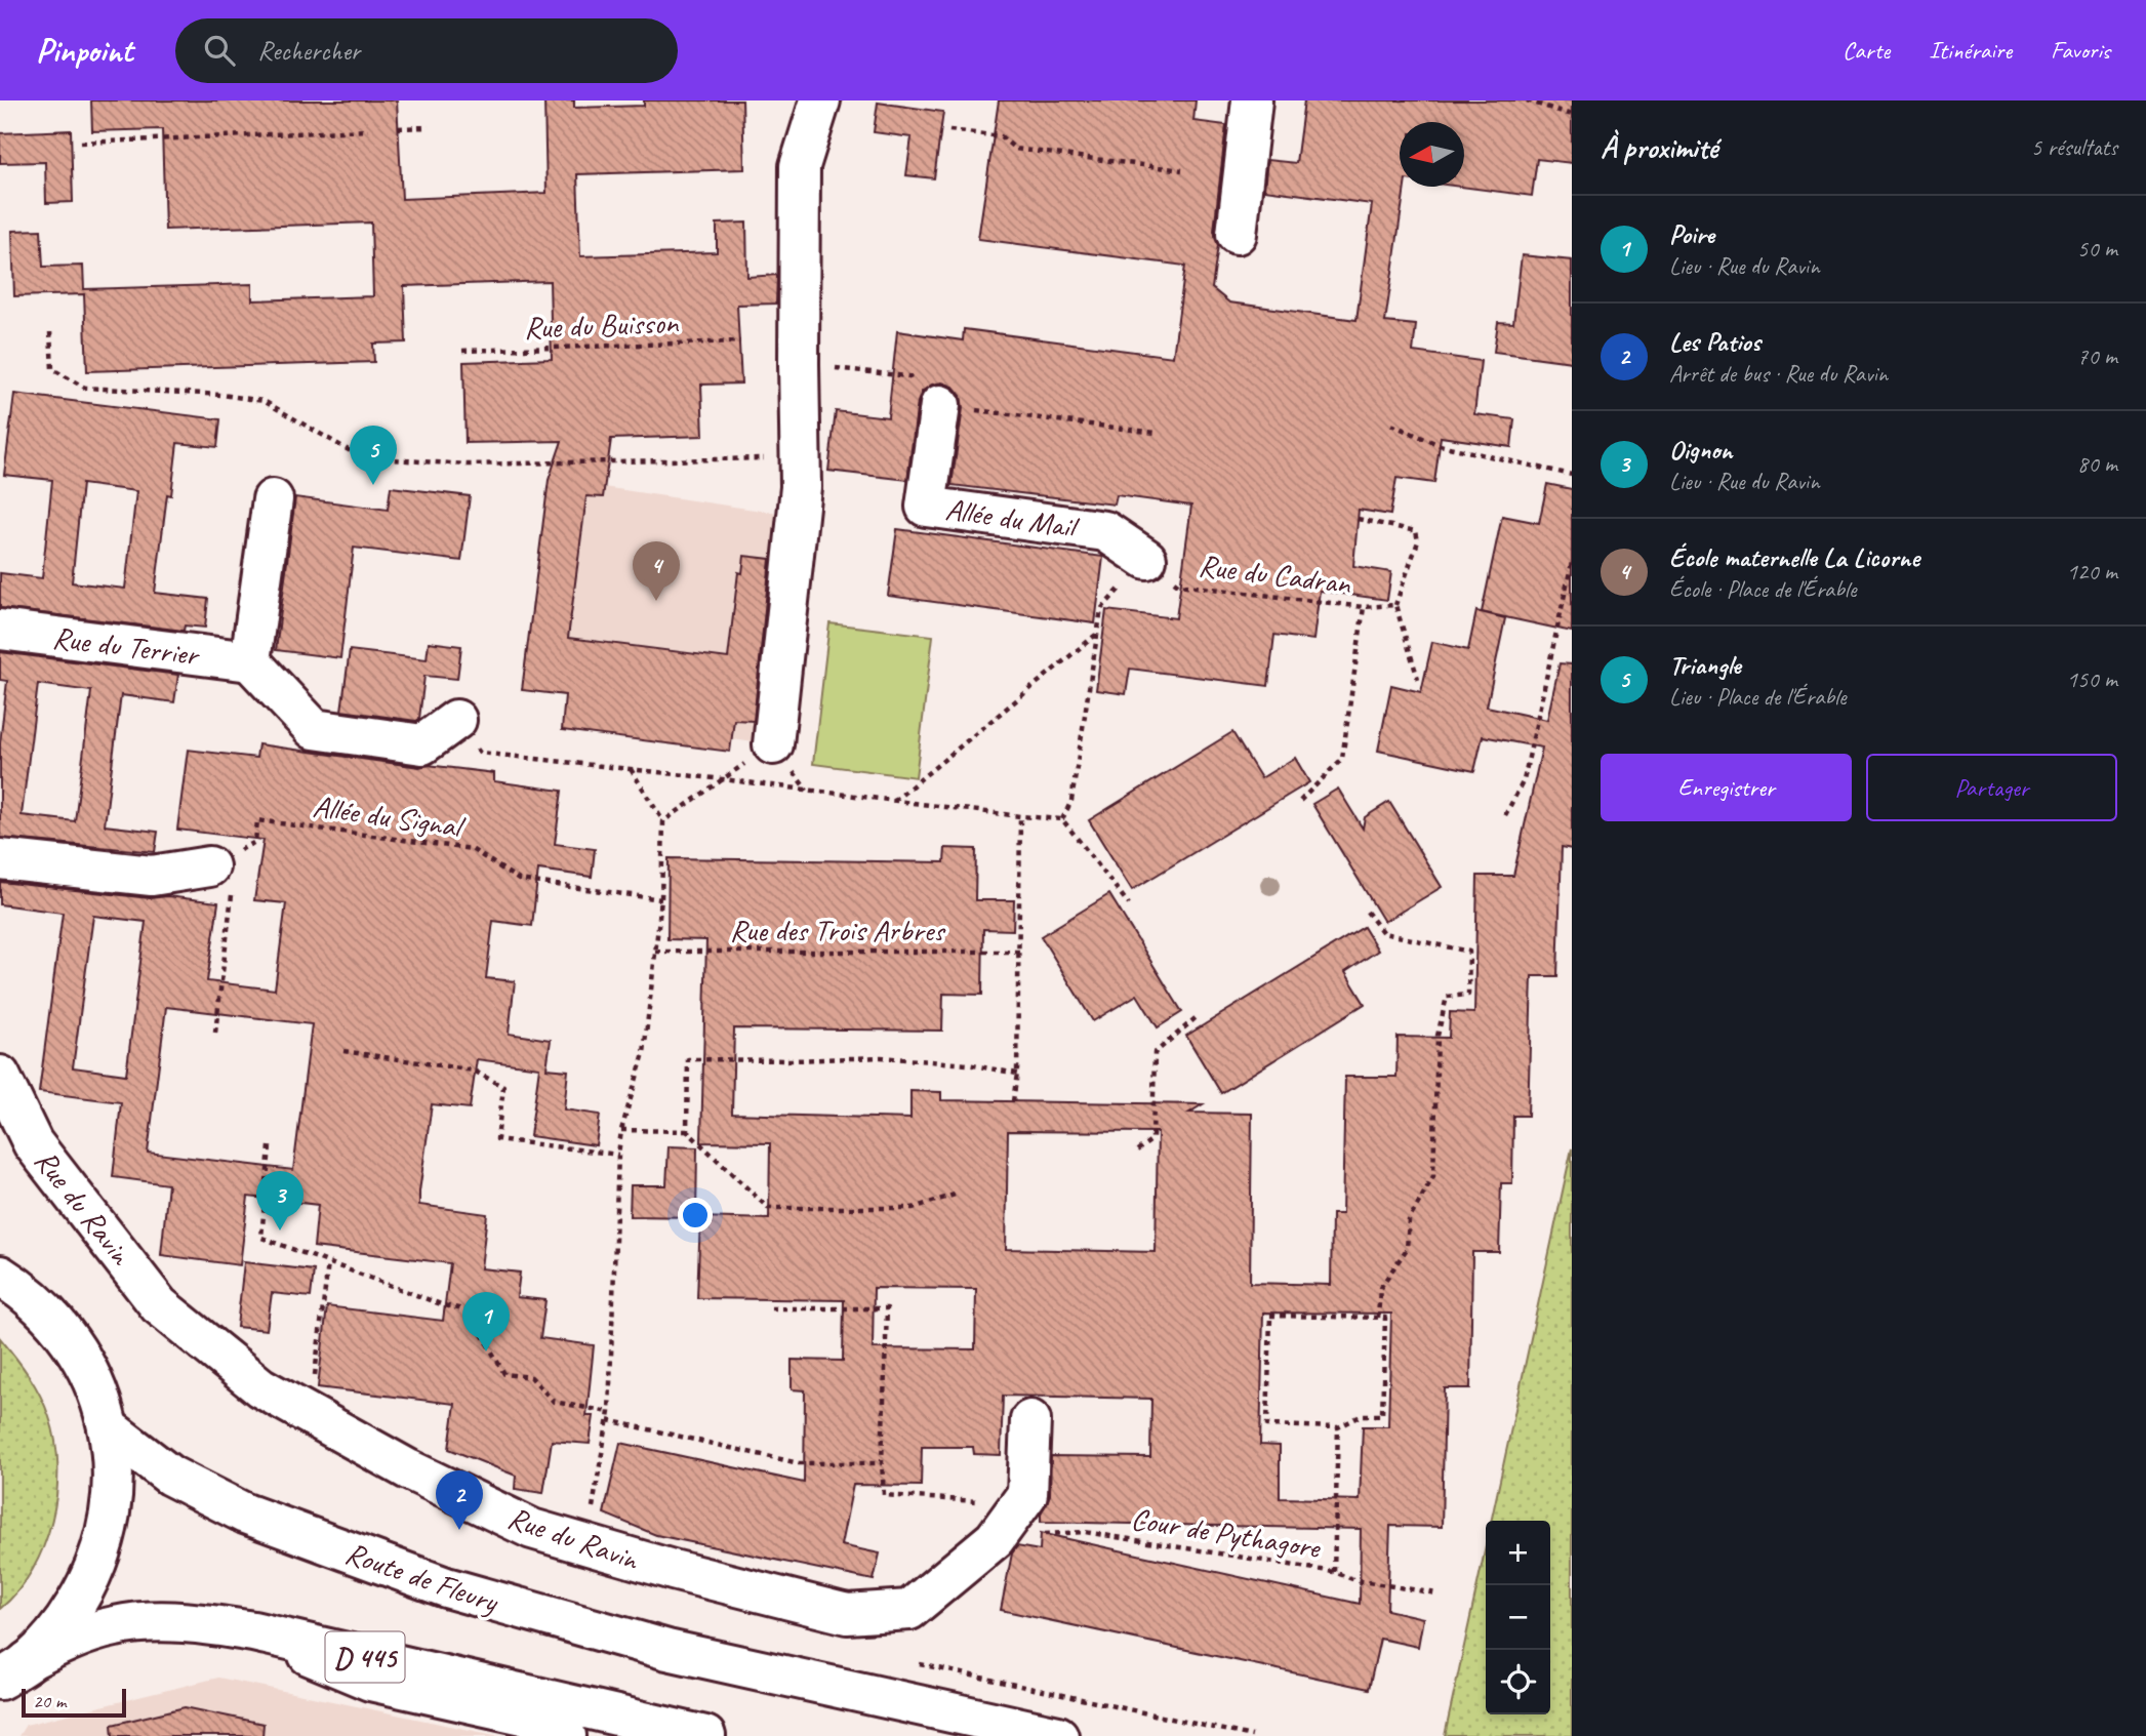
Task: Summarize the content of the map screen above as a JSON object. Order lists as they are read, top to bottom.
{
  "streets": {
    "street": [
      "Allée du Mail",
      "Rue du Terrier",
      "Rue du Ravin",
      "Route de Fleury",
      "D 445"
    ],
    "path": [
      "Rue du Buisson",
      "Rue du Cadran",
      "Allée du Signal",
      "Rue des Trois Arbres",
      "Cour de Pythagore"
    ]
  },
  "crossings": [
    ["Allée du Mail", "Rue du Cadran"],
    ["Rue du Ravin", "Cour de Pythagore"]
  ],
  "scale_bar": "20 m",
  "north": "left",
  "page": {
    "header": "Pinpoint",
    "search": "Rechercher",
    "nav": ["Carte", "Itinéraire", "Favoris"],
    "heading": ["À proximité", "5 résultats"],
    "list": [
      {
        "mark": "1",
        "name": "Poire",
        "note": "Lieu · Rue du Ravin",
        "value": "50 m"
      },
      {
        "mark": "2",
        "name": "Les Patios",
        "note": "Arrêt de bus · Rue du Ravin",
        "value": "70 m"
      },
      {
        "mark": "3",
        "name": "Oignon",
        "note": "Lieu · Rue du Ravin",
        "value": "80 m"
      },
      {
        "mark": "4",
        "name": "École maternelle La Licorne",
        "note": "École · Place de l'Érable",
        "value": "120 m"
      },
      {
        "mark": "5",
        "name": "Triangle",
        "note": "Lieu · Place de l'Érable",
        "value": "150 m"
      }
    ],
    "pins": [
      "5",
      "4",
      "3",
      "1",
      "2"
    ],
    "buttons": ["Enregistrer", "Partager"],
    "map_buttons": ["+", "−"],
    "scale": "20 m"
  }
}
